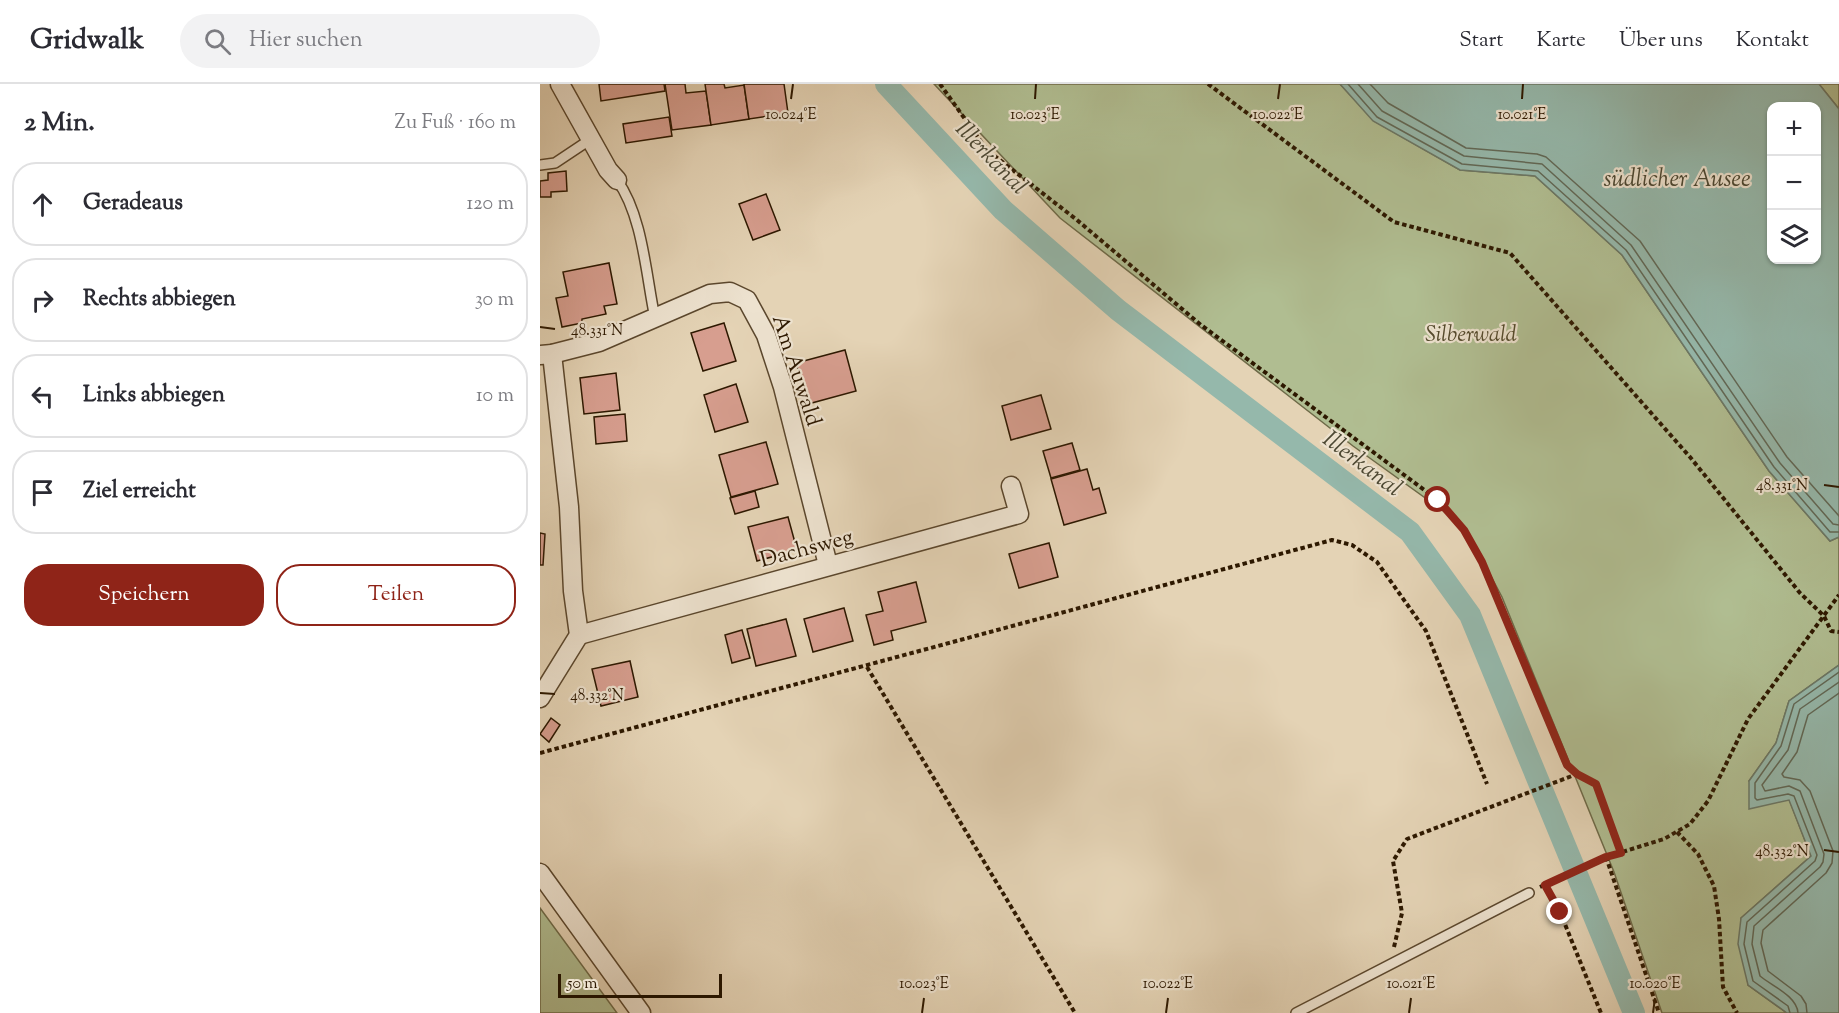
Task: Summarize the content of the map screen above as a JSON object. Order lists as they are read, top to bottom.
{
  "streets": {
    "street": ["Am Auwald", "Dachsweg"]
  },
  "crossings": [
    ["Am Auwald", "Dachsweg"]
  ],
  "water": ["Illerkanal", "südlicher Ausee"],
  "parks": ["Silberwald"],
  "scale_bar": "50 m",
  "page": {
    "header": "Gridwalk",
    "search": "Hier suchen",
    "nav": [
      "Start",
      "Karte",
      "Über uns",
      "Kontakt"
    ],
    "heading": ["2 Min.", "Zu Fuß · 160 m"],
    "map_buttons": ["+", "−"],
    "list": [
      ["Geradeaus", "120 m"],
      ["Rechts abbiegen", "30 m"],
      ["Links abbiegen", "10 m"],
      "Ziel erreicht"
    ],
    "buttons": ["Speichern", "Teilen"],
    "scale": "50 m"
  },
  "coordinates": [
    "10.024°E",
    "10.023°E",
    "10.022°E",
    "10.021°E",
    "48.331°N",
    "48.332°N",
    "10.020°E"
  ]
}
